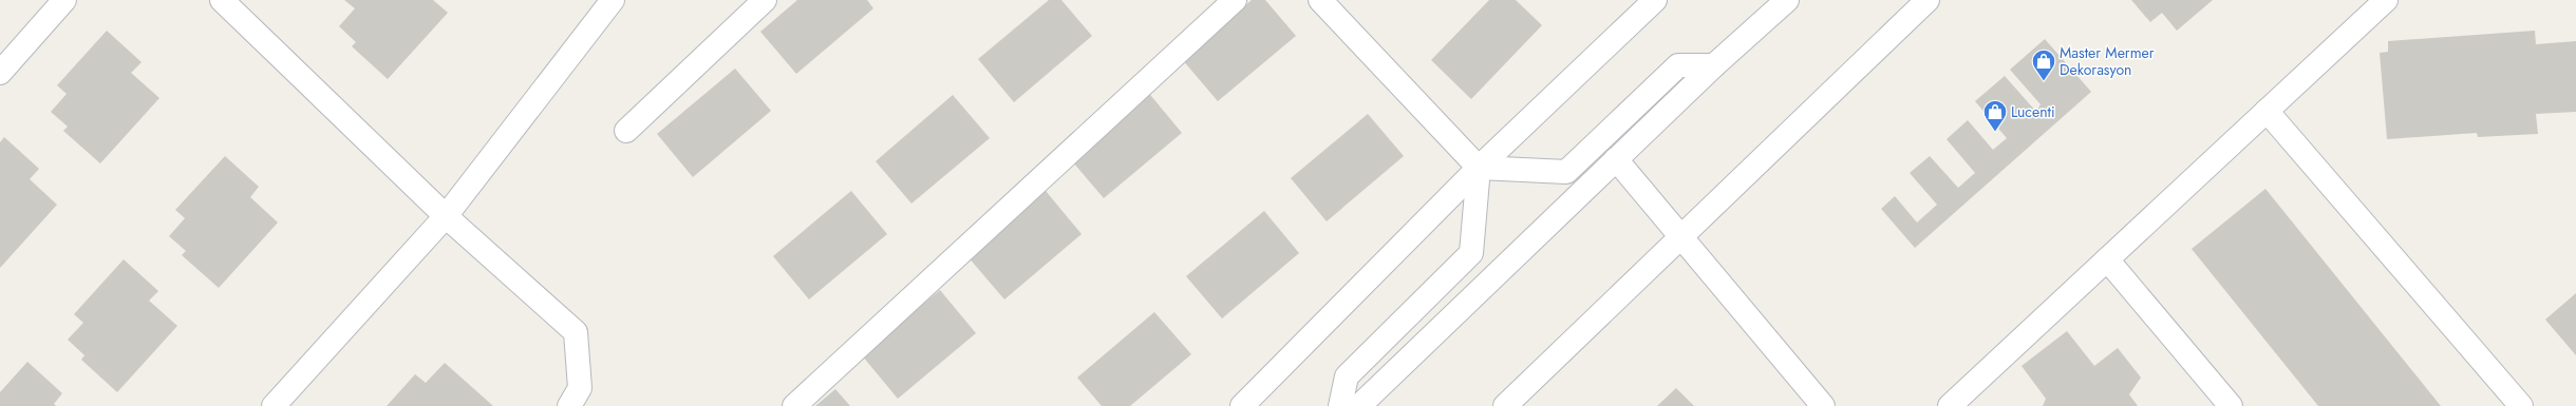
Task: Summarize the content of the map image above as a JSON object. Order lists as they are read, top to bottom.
{
  "places": {
    "shop": ["Master Mermer Dekorasyon", "Lucenti"]
  }
}
